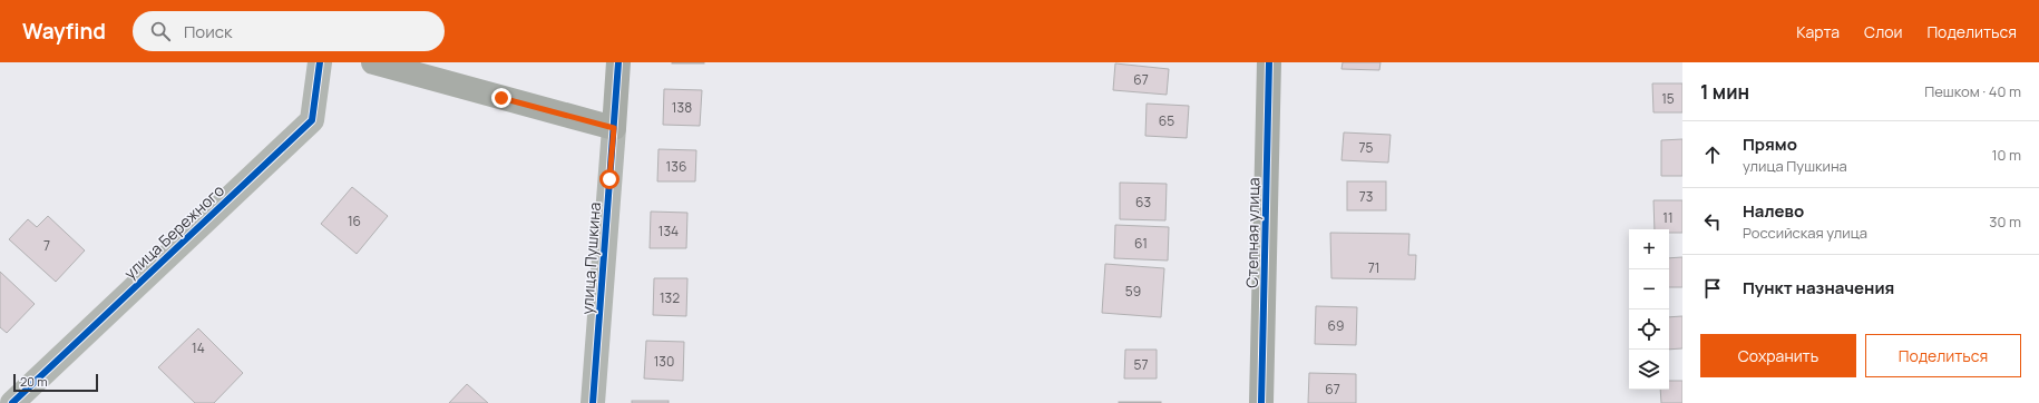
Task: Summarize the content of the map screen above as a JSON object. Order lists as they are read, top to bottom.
{
  "streets": {
    "street": ["улица Бережного", "Степная улица", "улица Пушкина"]
  },
  "house_numbers": [
    "67",
    "15",
    "138",
    "65",
    "75",
    "136",
    "73",
    "63",
    "11",
    "16",
    "134",
    "61",
    "7",
    "71",
    "59",
    "132",
    "69",
    "14",
    "130",
    "57",
    "67"
  ],
  "scale_bar": "20 m",
  "page": {
    "header": "Wayfind",
    "search": "Поиск",
    "nav": ["Карта", "Слои", "Поделиться"],
    "heading": ["1 мин", "Пешком · 40 m"],
    "list": [
      ["Прямо", "улица Пушкина", "10 m"],
      ["Налево", "Российская улица", "30 m"],
      "Пункт назначения"
    ],
    "map_buttons": ["+", "−"],
    "buttons": ["Сохранить", "Поделиться"],
    "scale": "20 m"
  }
}
